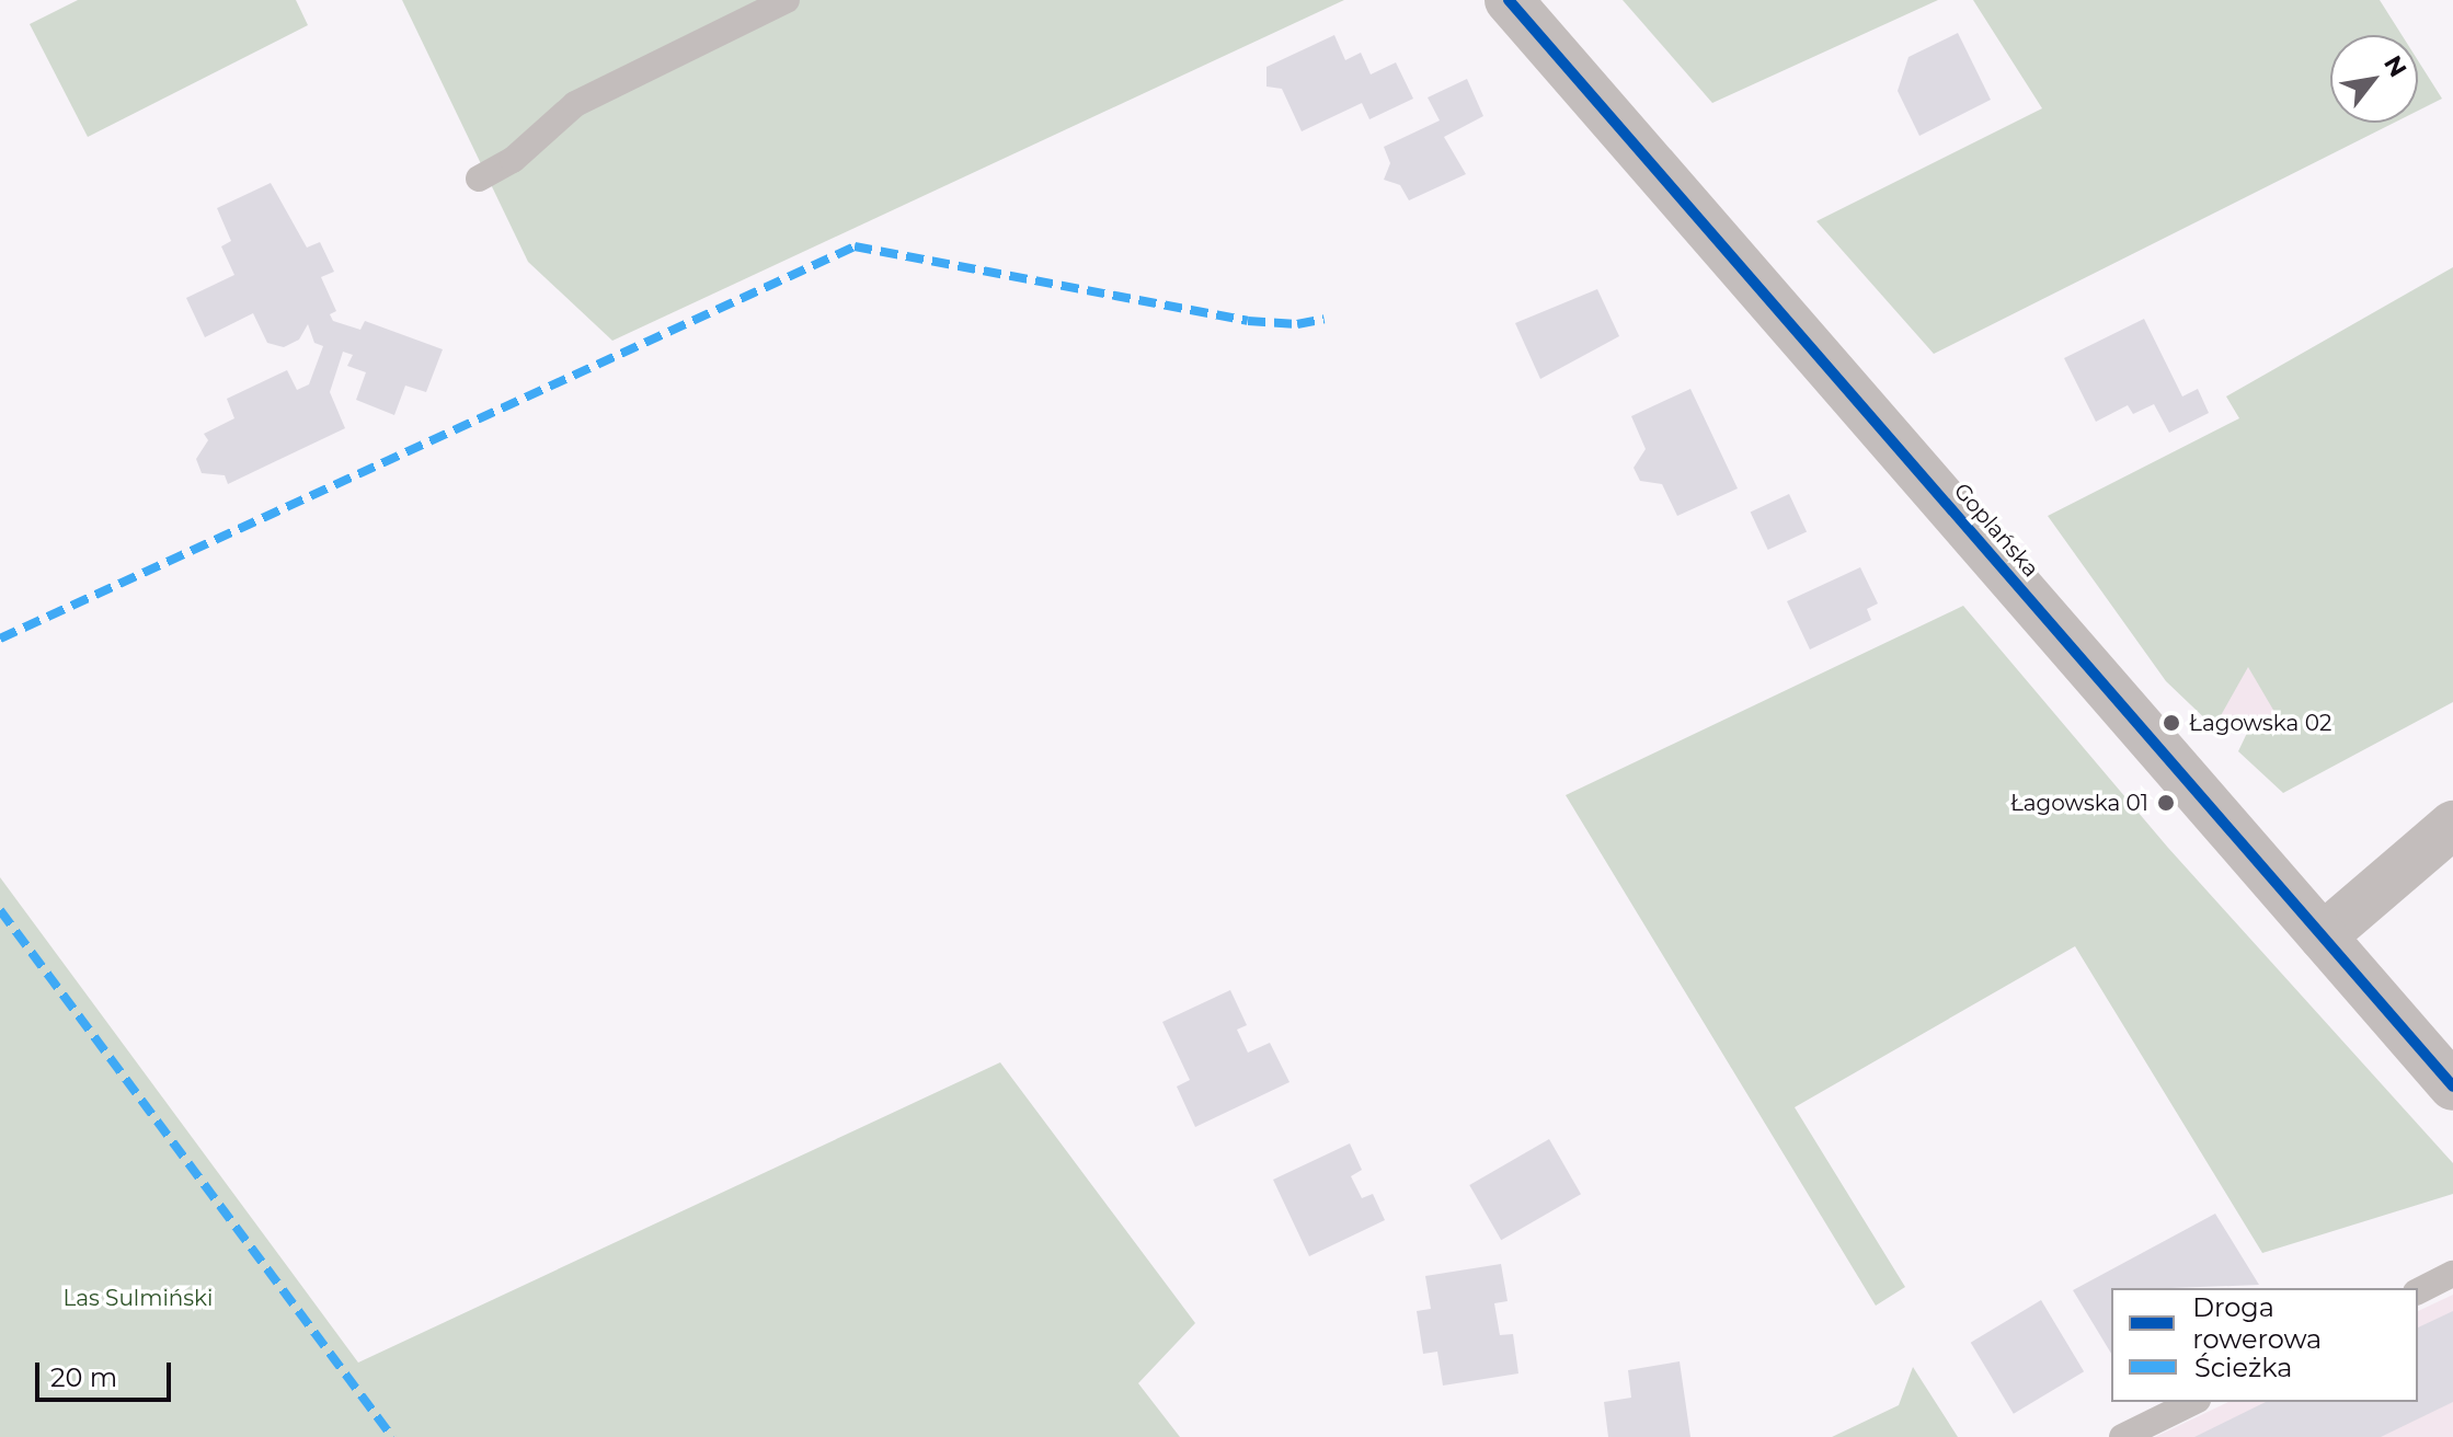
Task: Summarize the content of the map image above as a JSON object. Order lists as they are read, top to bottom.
{
  "streets": {
    "street": ["Goplańska"]
  },
  "parks": ["Las Sulmiński"],
  "places": ["Łagowska 02", "Łagowska 01"],
  "legend": ["Droga rowerowa", "Ścieżka"],
  "scale_bar": "20 m",
  "north": "top right"
}
